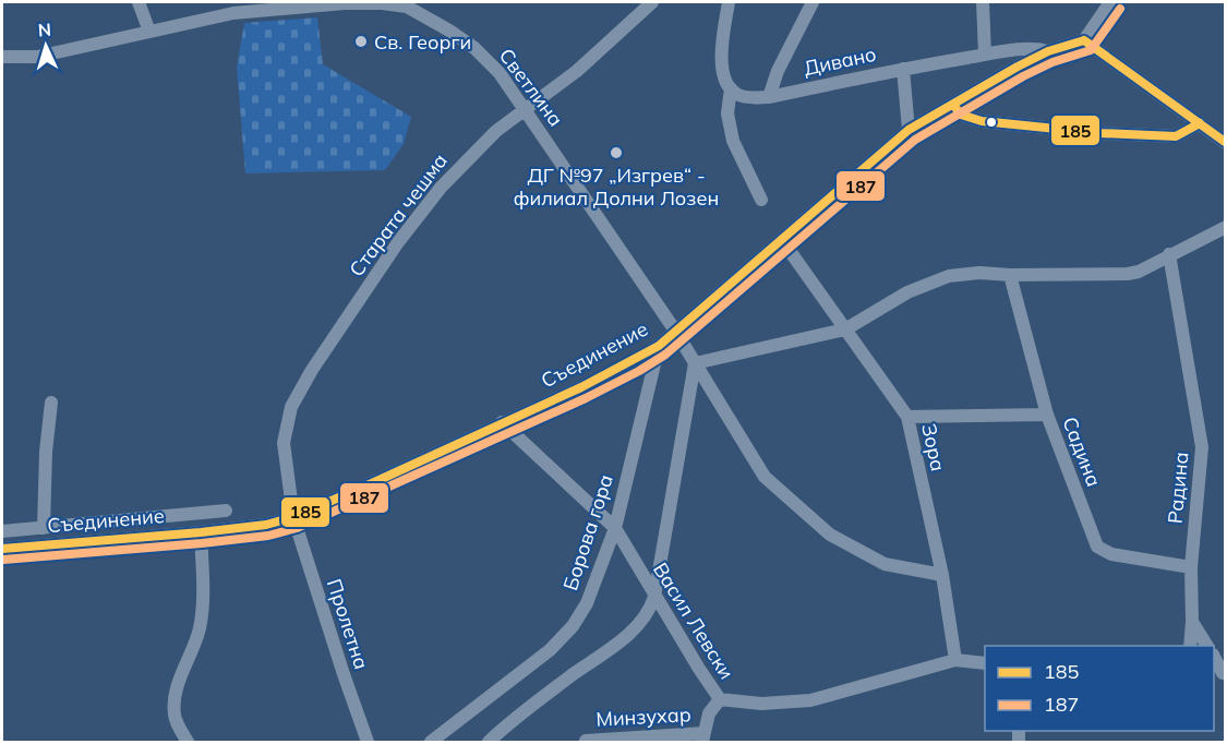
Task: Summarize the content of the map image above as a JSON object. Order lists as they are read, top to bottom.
{
  "streets": {
    "street": [
      "Дивано",
      "Светлина",
      "Старата чешма",
      "Съединение",
      "Зора",
      "Садина",
      "Радина",
      "Борова гора",
      "Васил Левски",
      "Пролетна",
      "Минзухар"
    ]
  },
  "crossings": [
    ["Дивано", "Съединение"],
    ["Светлина", "Старата чешма"],
    ["Светлина", "Съединение"],
    ["Светлина", "Зора"],
    ["Старата чешма", "Съединение"],
    ["Старата чешма", "Пролетна"],
    ["Съединение", "Зора"],
    ["Съединение", "Борова гора"],
    ["Съединение", "Васил Левски"],
    ["Съединение", "Пролетна"],
    ["Зора", "Васил Левски"],
    ["Садина", "Радина"],
    ["Борова гора", "Васил Левски"]
  ],
  "places": ["Св. Георги", "ДГ №97 „Изгрев“ - филиал Долни Лозен"],
  "lines": ["transit line 187", "transit line 185"],
  "legend": ["185", "187"],
  "north": "top"
}
